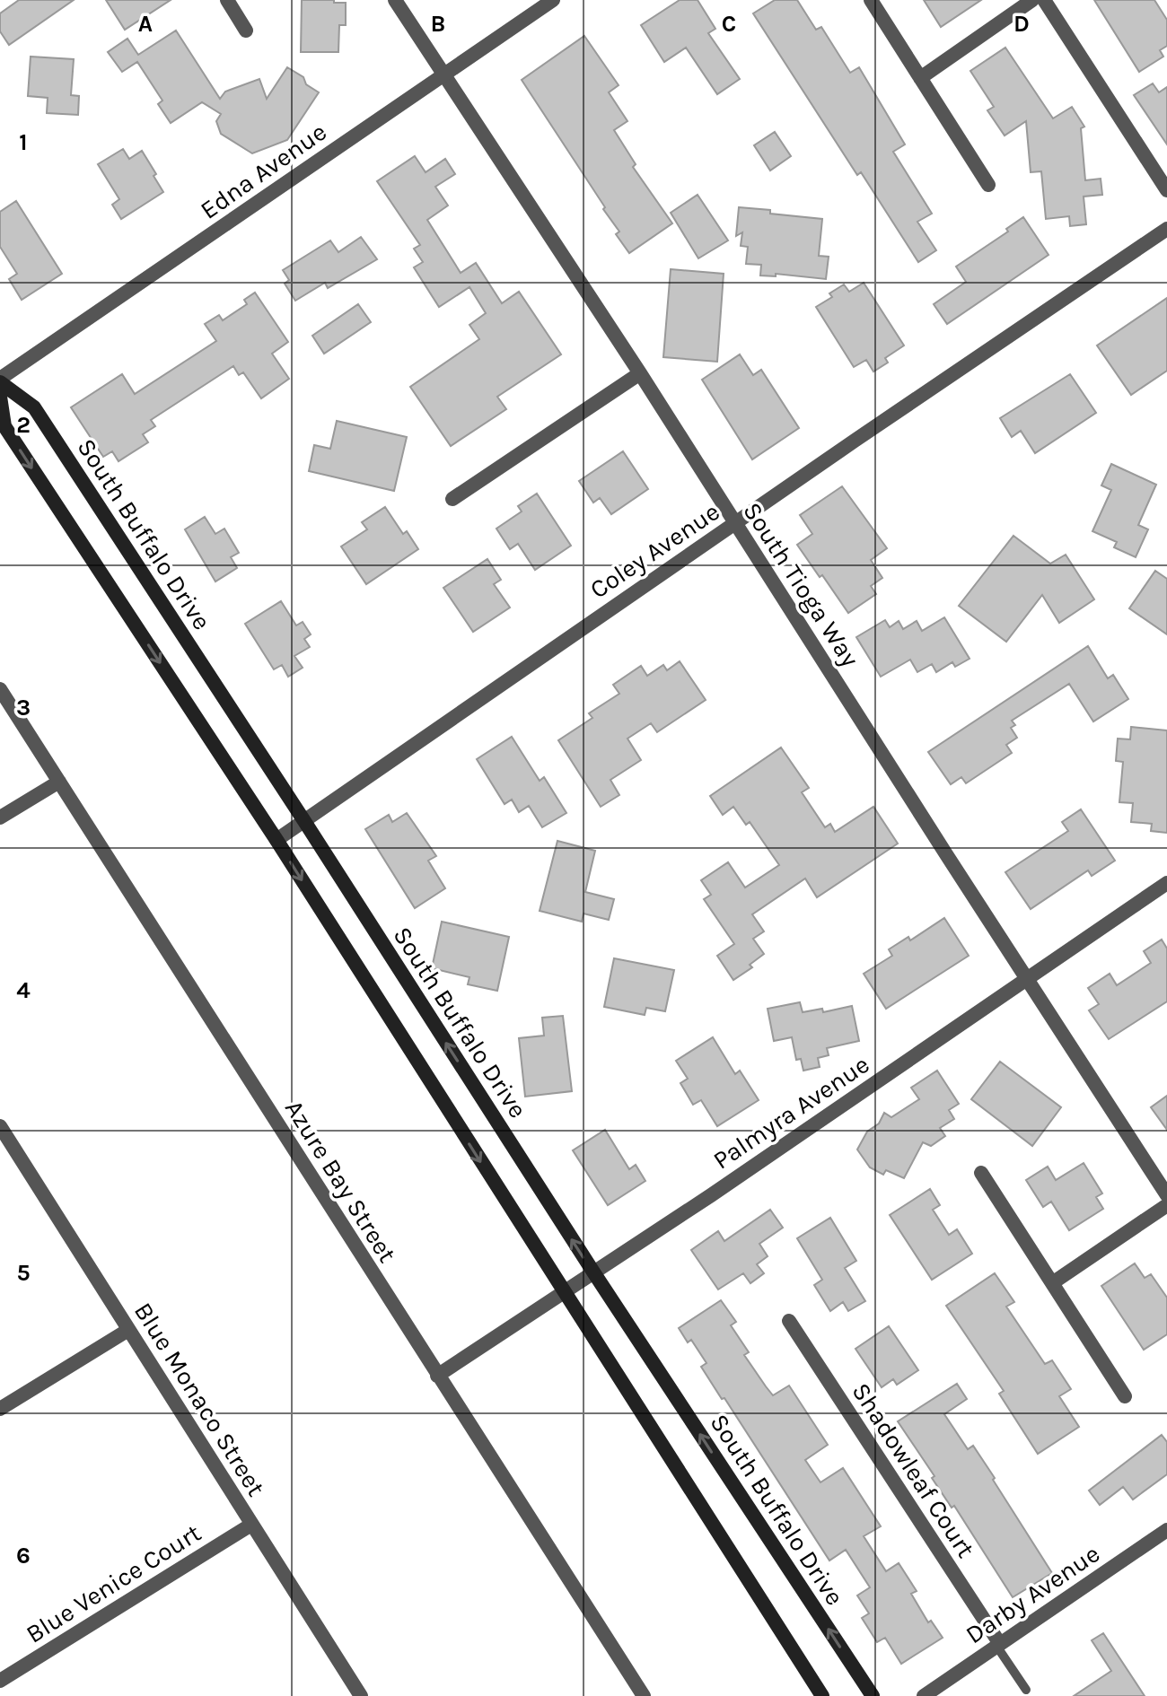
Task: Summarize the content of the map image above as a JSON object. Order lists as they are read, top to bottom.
{
  "streets": {
    "main road": ["South Buffalo Drive"],
    "street": [
      "Edna Avenue",
      "Coley Avenue",
      "South Tioga Way",
      "Palmyra Avenue",
      "Azure Bay Street",
      "Blue Monaco Street",
      "Shadowleaf Court",
      "Blue Venice Court",
      "Darby Avenue"
    ]
  },
  "crossings": [
    ["Edna Avenue", "South Buffalo Drive"],
    ["Edna Avenue", "South Tioga Way"],
    ["South Buffalo Drive", "Coley Avenue"],
    ["South Buffalo Drive", "Palmyra Avenue"],
    ["Coley Avenue", "South Tioga Way"],
    ["South Tioga Way", "Palmyra Avenue"],
    ["Palmyra Avenue", "Azure Bay Street"],
    ["Blue Monaco Street", "Blue Venice Court"],
    ["Shadowleaf Court", "Darby Avenue"]
  ],
  "grid": {
    "columns": [
      "A",
      "B",
      "C",
      "D"
    ],
    "rows": [
      "1",
      "2",
      "3",
      "4",
      "5",
      "6"
    ]
  }
}
